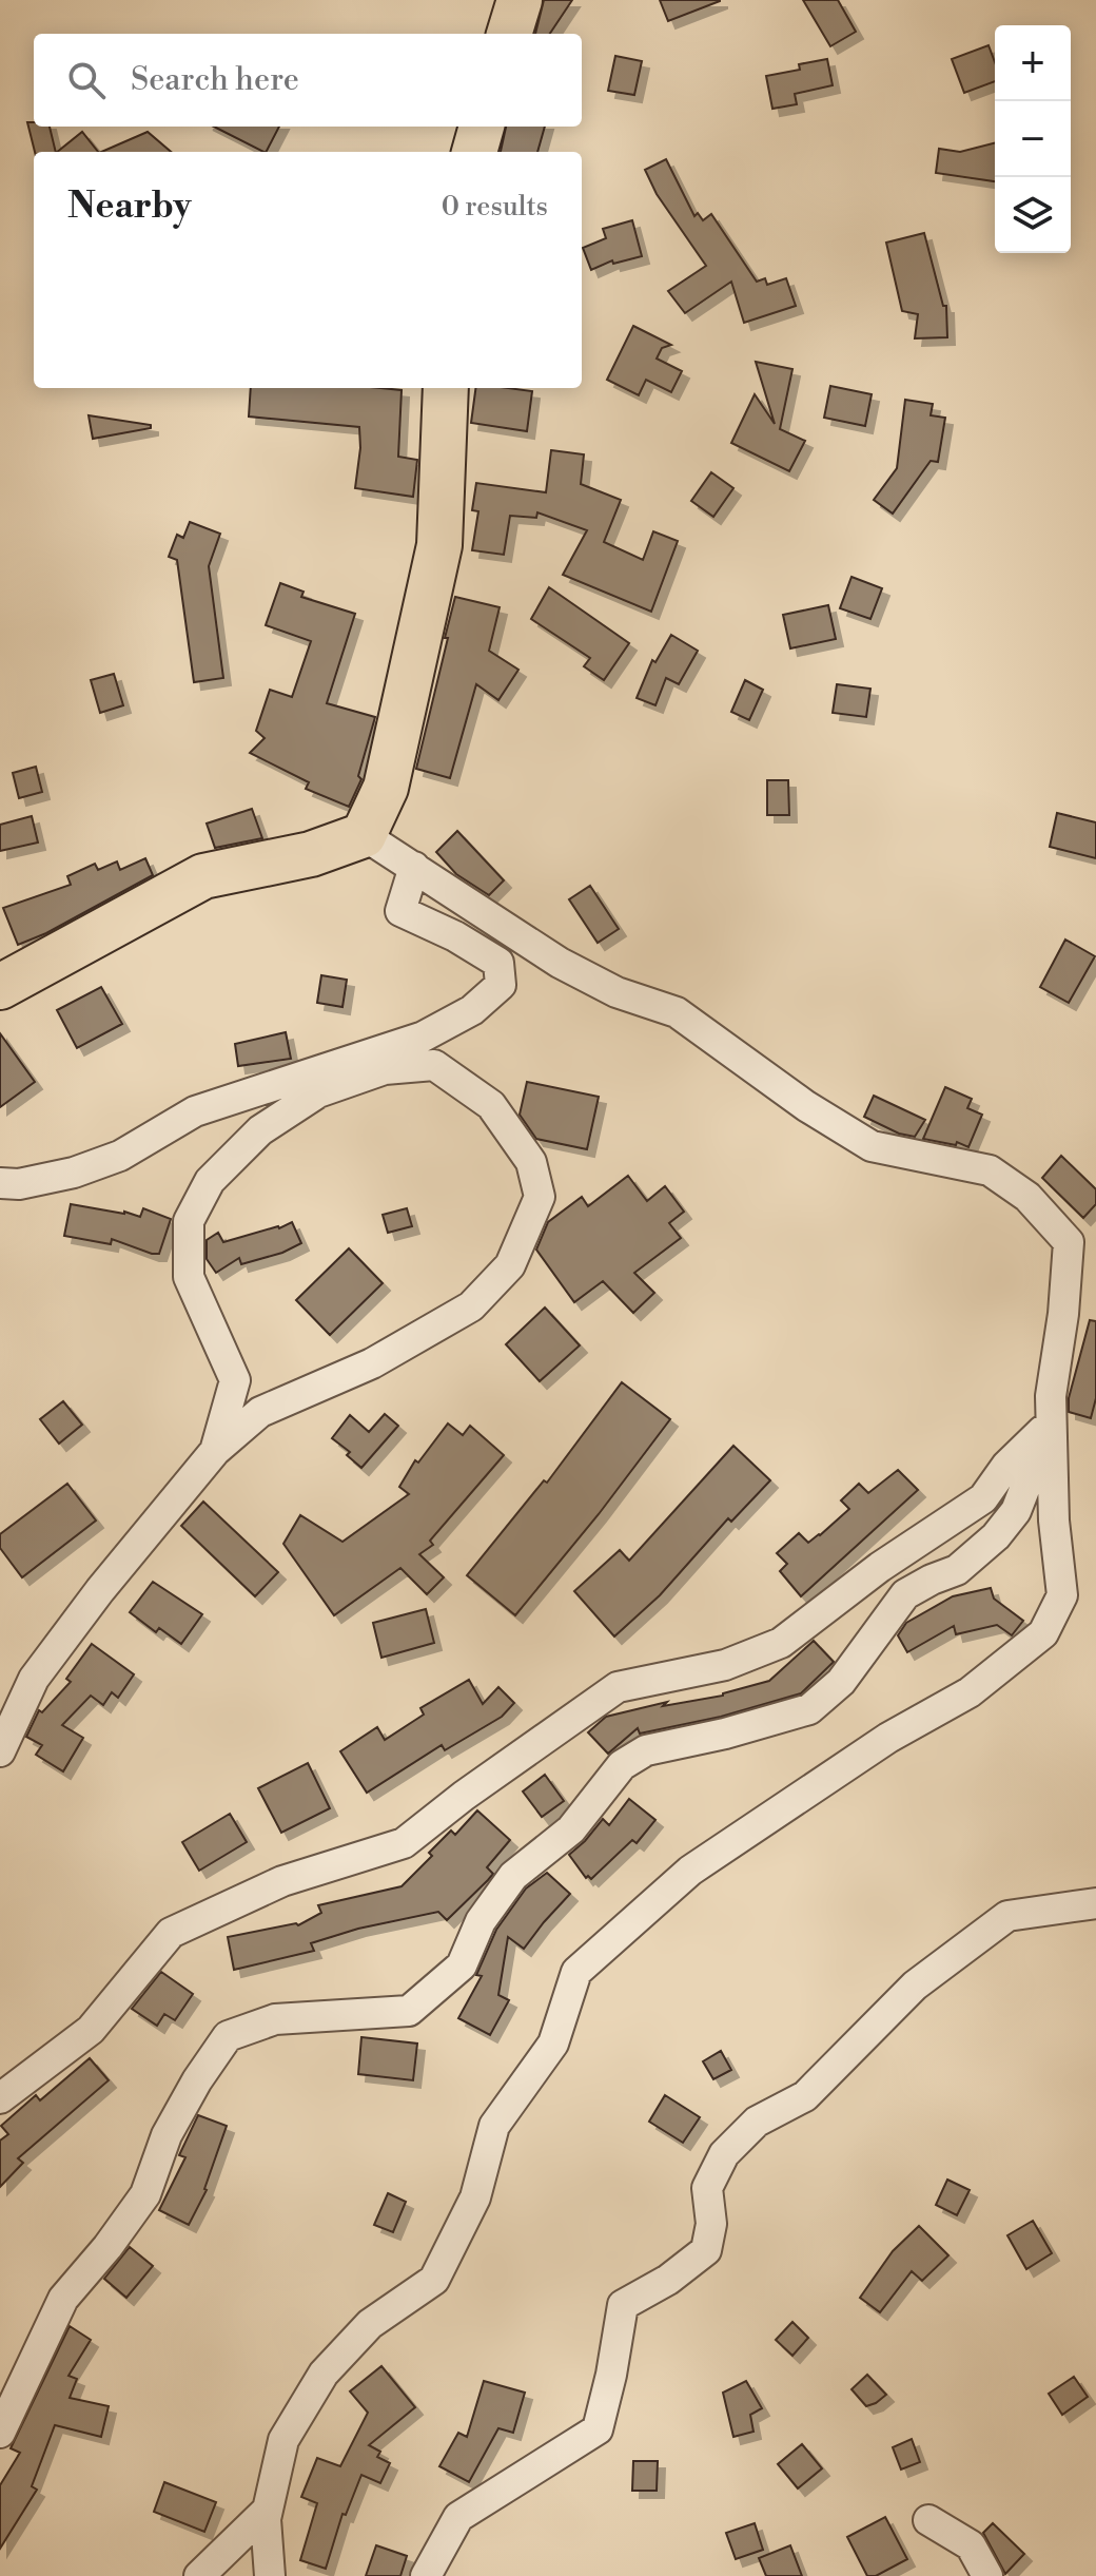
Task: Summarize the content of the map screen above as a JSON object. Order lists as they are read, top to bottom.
{
  "page": {
    "map_buttons": ["+", "−"],
    "search": "Search here",
    "heading": ["Nearby", "0 results"]
  }
}
